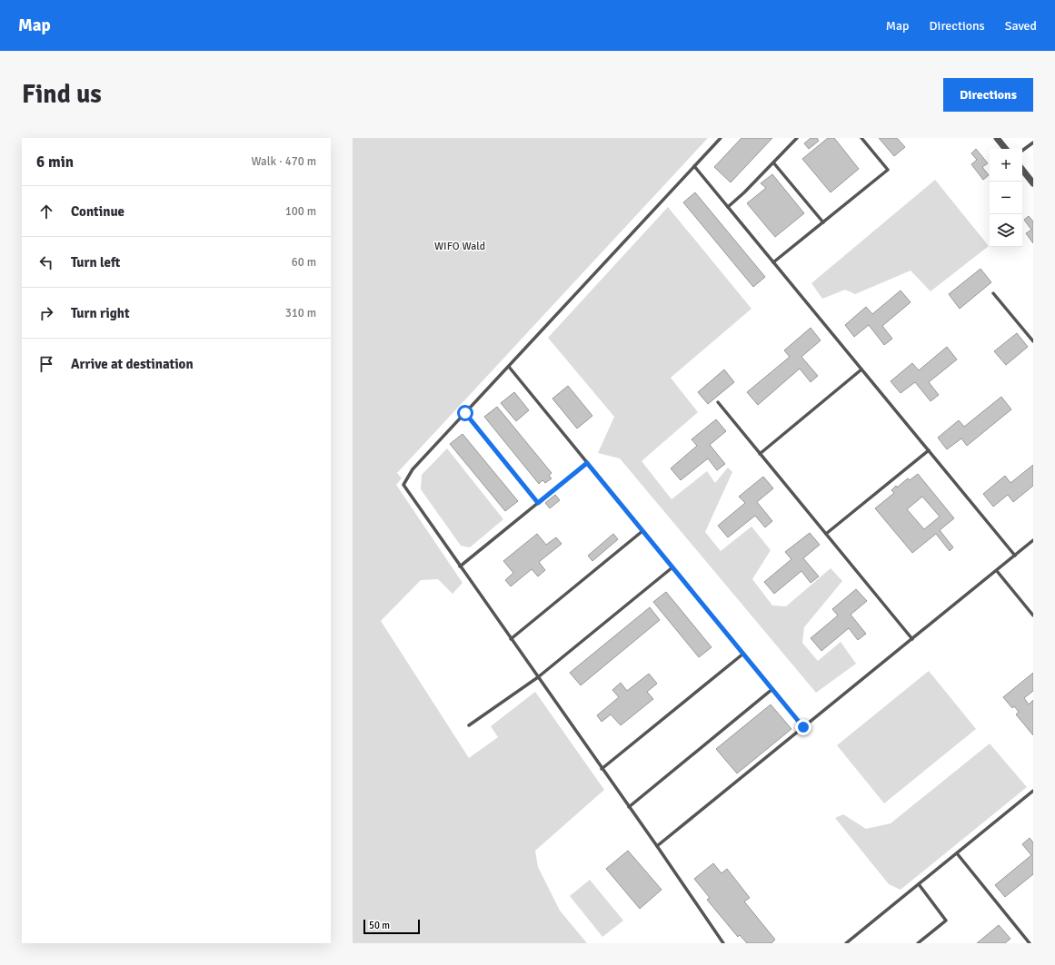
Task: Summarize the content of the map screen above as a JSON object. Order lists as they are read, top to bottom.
{
  "parks": ["WIFO Wald"],
  "scale_bar": "50 m",
  "page": {
    "header": "Map",
    "nav": ["Map", "Directions", "Saved"],
    "buttons": "Directions",
    "title": "Find us",
    "heading": ["6 min", "Walk · 470 m"],
    "map_buttons": ["+", "−"],
    "list": [
      ["Continue", "100 m"],
      ["Turn left", "60 m"],
      ["Turn right", "310 m"],
      "Arrive at destination"
    ],
    "scale": "50 m"
  }
}
